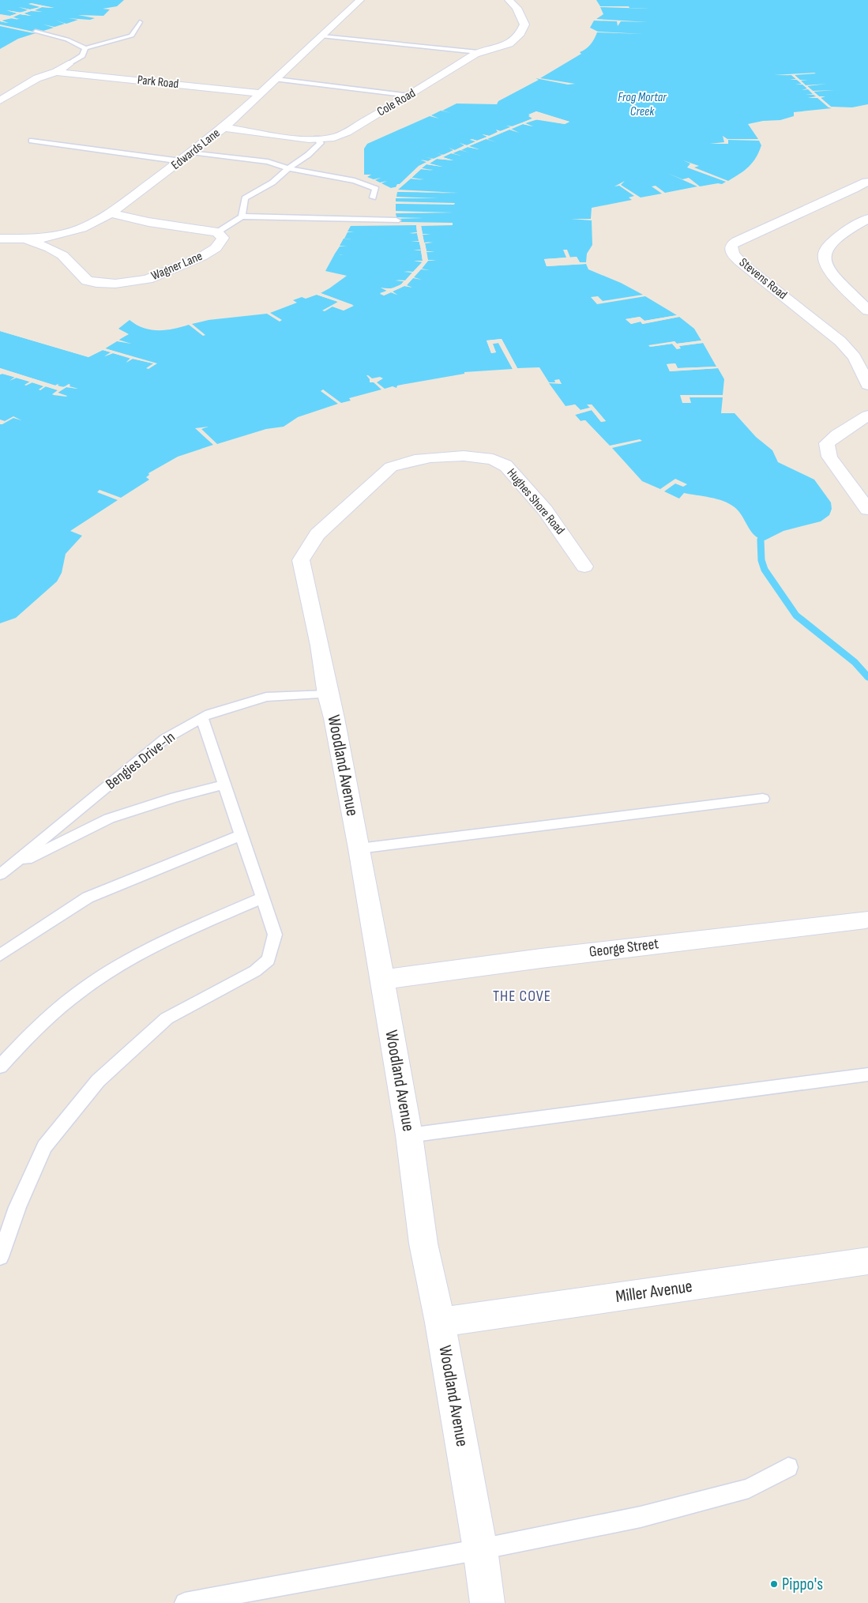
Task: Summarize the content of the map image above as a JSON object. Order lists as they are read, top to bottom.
{
  "streets": {
    "street": [
      "Park Road",
      "Cole Road",
      "Edwards Lane",
      "Wagner Lane",
      "Stevens Road",
      "Hughes Shore Road",
      "Woodland Avenue",
      "George Street",
      "Miller Avenue"
    ],
    "lane": ["Bengies Drive-In"]
  },
  "crossings": [
    ["Park Road", "Edwards Lane"],
    ["Cole Road", "Edwards Lane"],
    ["Edwards Lane", "Wagner Lane"],
    ["Hughes Shore Road", "Woodland Avenue"],
    ["Bengies Drive-In", "Woodland Avenue"],
    ["Woodland Avenue", "George Street"],
    ["Woodland Avenue", "Miller Avenue"]
  ],
  "districts": ["THE COVE"],
  "water": ["Frog Mortar Creek"],
  "places": ["Pippo's"]
}
